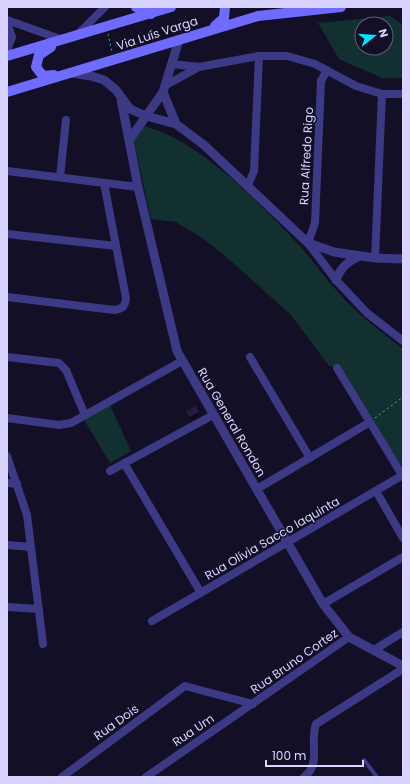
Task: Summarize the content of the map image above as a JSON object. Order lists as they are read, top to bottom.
{
  "streets": {
    "main road": ["Via Luís Varga"],
    "street": [
      "Rua Alfredo Rigo",
      "Rua General Rondon",
      "Rua Olívia Sacco Iaquinta",
      "Rua Bruno Cortez",
      "Rua Dois",
      "Rua Um"
    ]
  },
  "crossings": [
    ["Via Luís Varga", "Rua General Rondon"],
    ["Rua General Rondon", "Rua Olívia Sacco Iaquinta"],
    ["Rua General Rondon", "Rua Bruno Cortez"],
    ["Rua Bruno Cortez", "Rua Dois"],
    ["Rua Bruno Cortez", "Rua Um"],
    ["Rua Dois", "Rua Um"]
  ],
  "scale_bar": "100 m",
  "north": "right"
}
